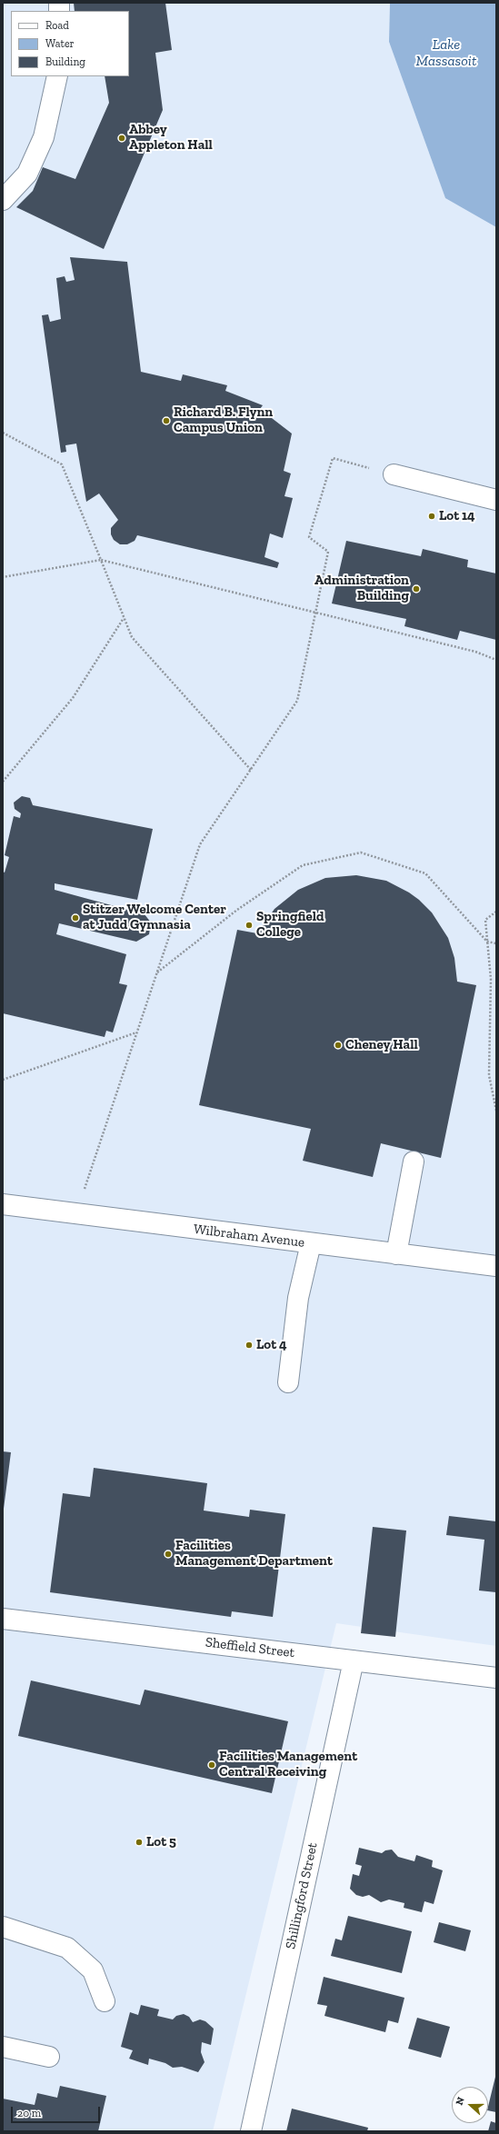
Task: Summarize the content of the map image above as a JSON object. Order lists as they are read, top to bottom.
{
  "streets": {
    "street": ["Wilbraham Avenue", "Sheffield Street", "Shillingford Street"]
  },
  "crossings": [
    ["Sheffield Street", "Shillingford Street"]
  ],
  "water": ["Lake Massasoit"],
  "places": [
    "Abbey Appleton Hall",
    "Richard B. Flynn Campus Union",
    "Lot 14",
    "Administration Building",
    "Stitzer Welcome Center at Judd Gymnasia",
    "Springfield College",
    "Cheney Hall",
    "Lot 4",
    "Facilities Management Department",
    "Facilities Management Central Receiving",
    "Lot 5"
  ],
  "legend": ["Road", "Water", "Building"],
  "scale_bar": "20 m",
  "north": "left"
}
